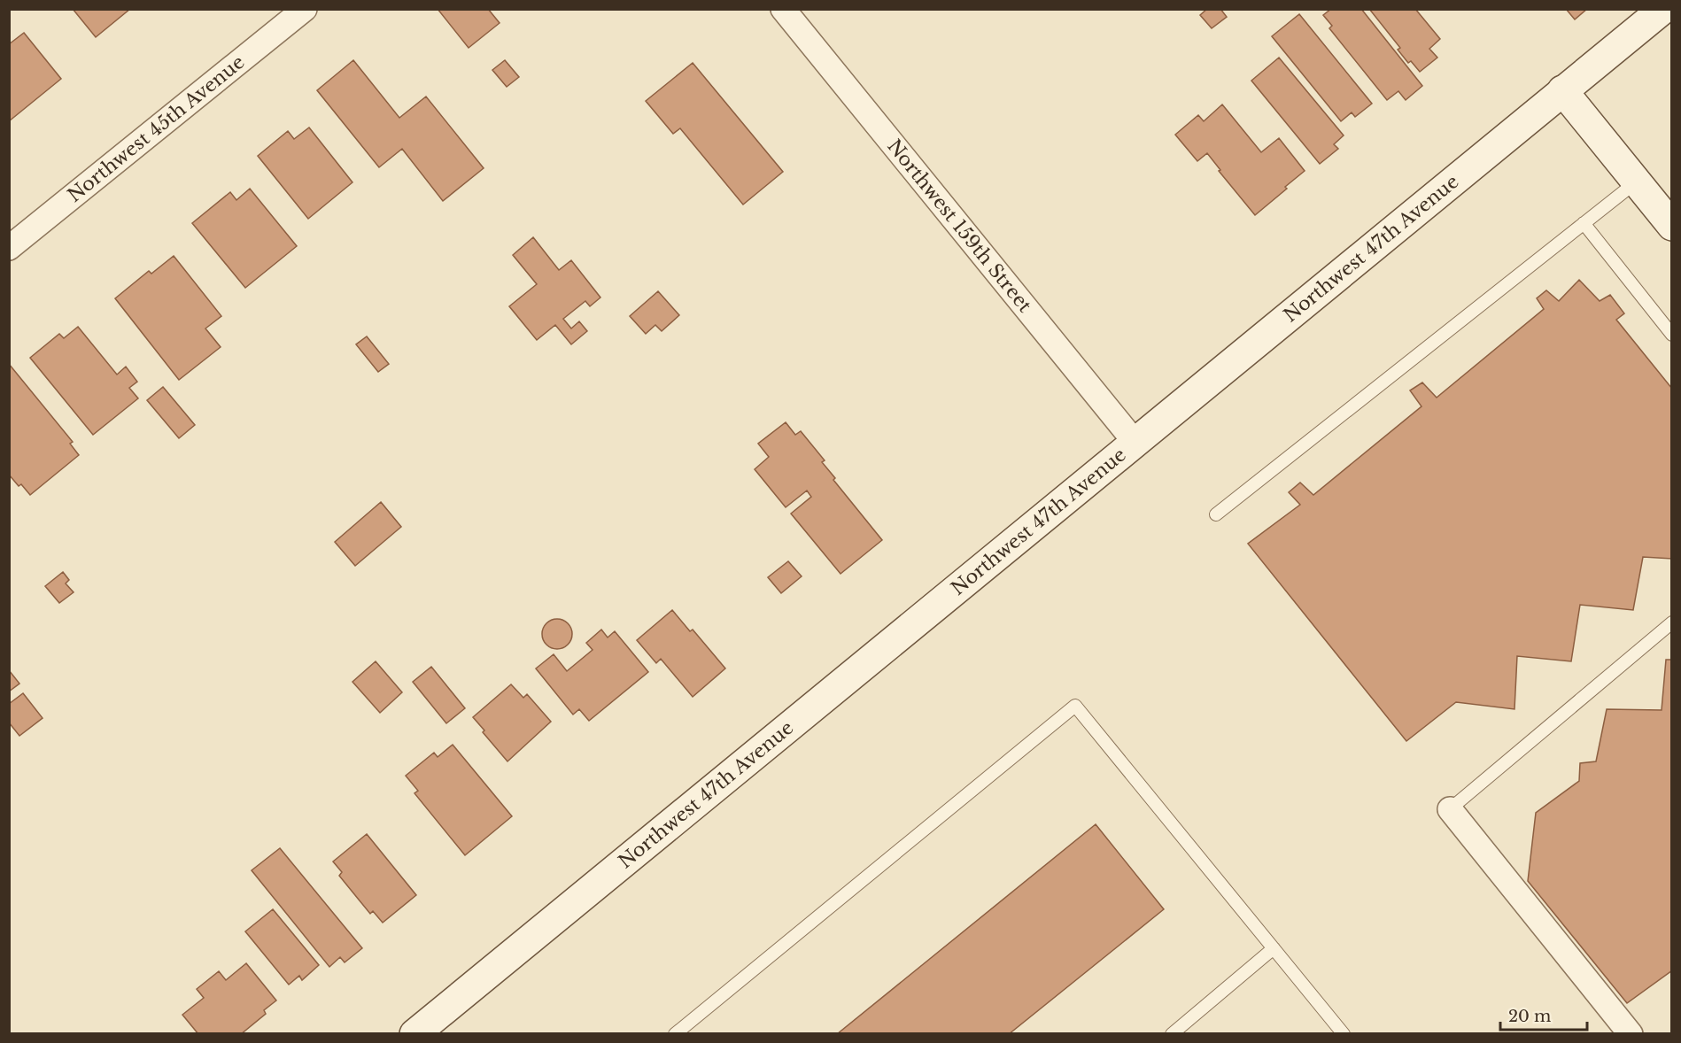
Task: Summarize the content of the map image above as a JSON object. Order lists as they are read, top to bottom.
{
  "streets": {
    "street": ["Northwest 45th Avenue", "Northwest 159th Street", "Northwest 47th Avenue"]
  },
  "crossings": [
    ["Northwest 159th Street", "Northwest 47th Avenue"]
  ],
  "scale_bar": "20 m"
}
